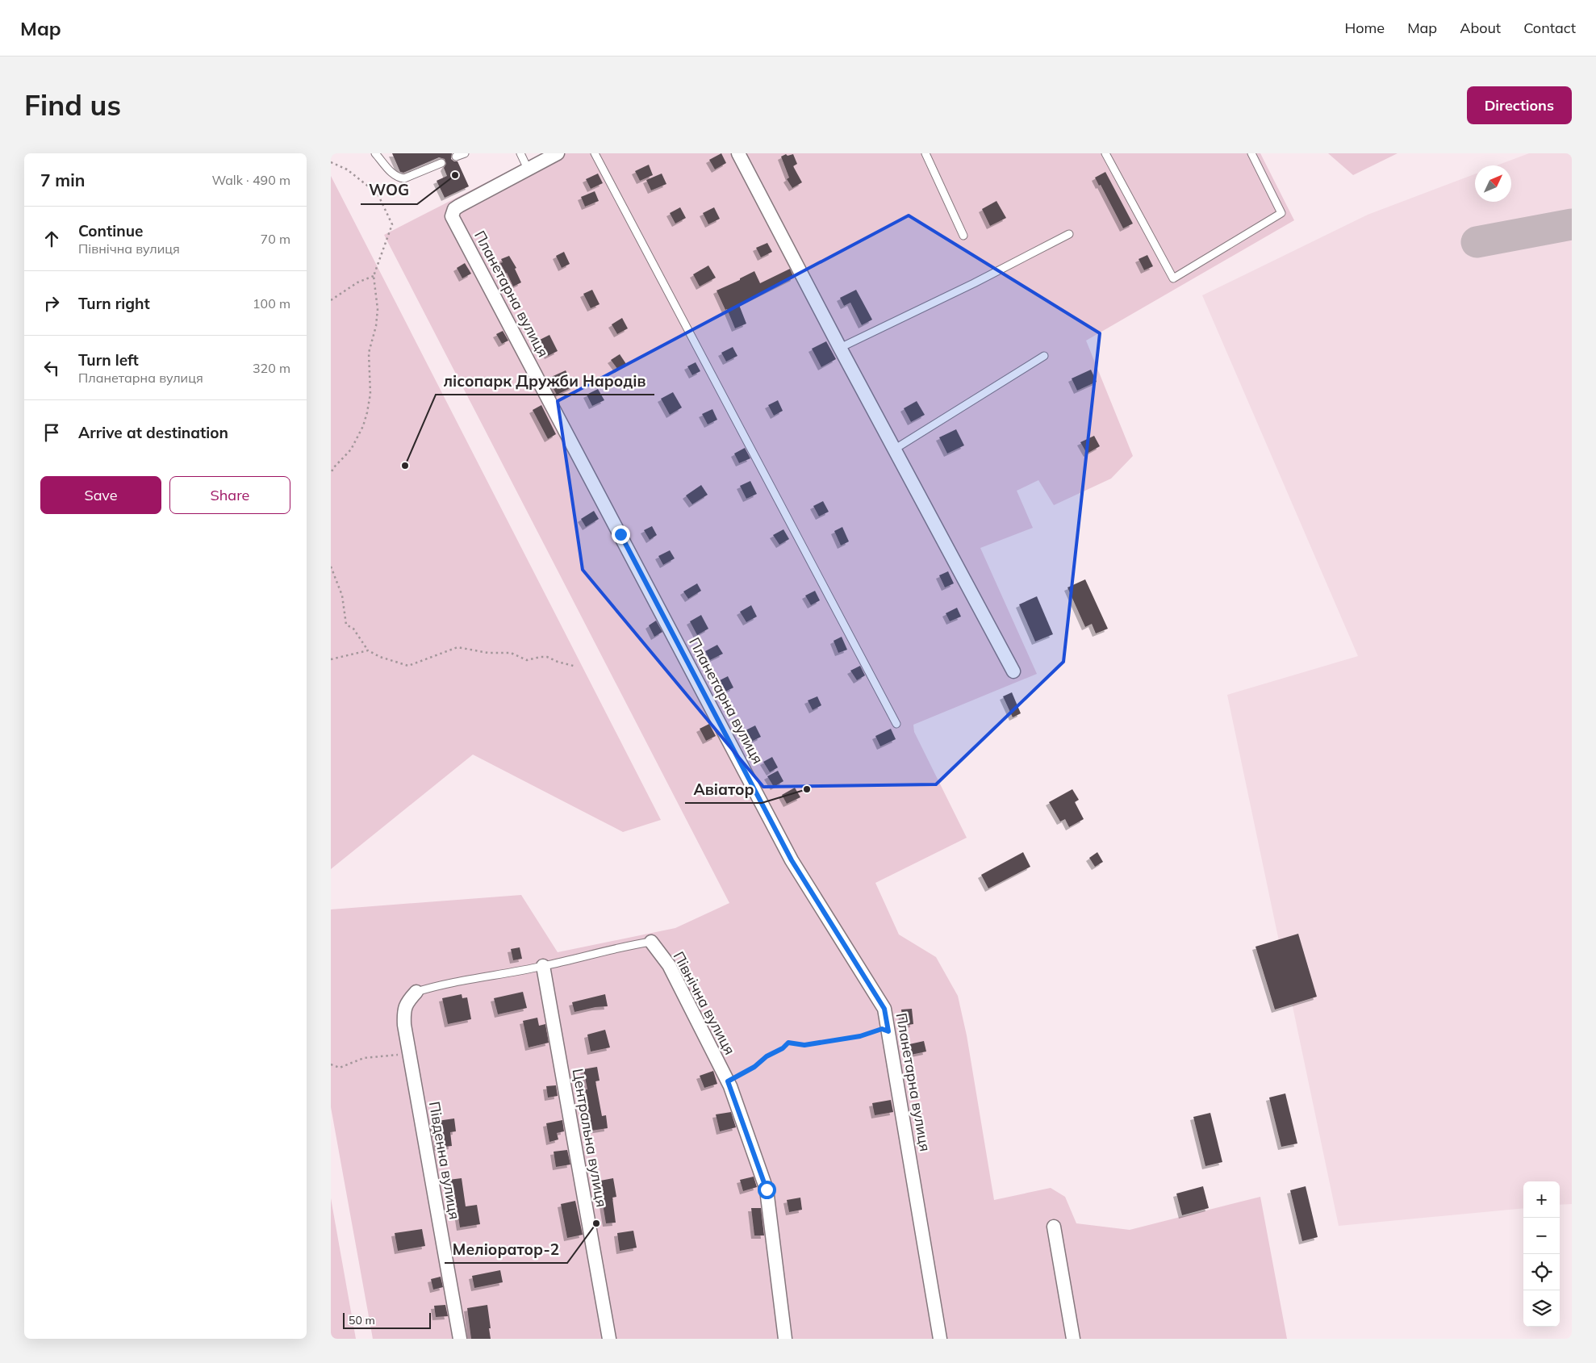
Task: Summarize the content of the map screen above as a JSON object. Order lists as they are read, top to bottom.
{
  "streets": {
    "street": [
      "Планетарна вулиця",
      "Північна вулиця",
      "Центральна вулиця",
      "Південна вулиця"
    ]
  },
  "places": [
    "WOG",
    "лісопарк Дружби Народів",
    "Авіатор",
    "Меліоратор-2"
  ],
  "scale_bar": "50 m",
  "north": "top right",
  "page": {
    "header": "Map",
    "nav": [
      "Home",
      "Map",
      "About",
      "Contact"
    ],
    "buttons": [
      "Directions",
      ["Save", "Share"]
    ],
    "title": "Find us",
    "heading": ["7 min", "Walk · 490 m"],
    "list": [
      ["Continue", "Північна вулиця", "70 m"],
      ["Turn right", "100 m"],
      ["Turn left", "Планетарна вулиця", "320 m"],
      "Arrive at destination"
    ],
    "map_buttons": ["+", "−"],
    "scale": "50 m"
  }
}
